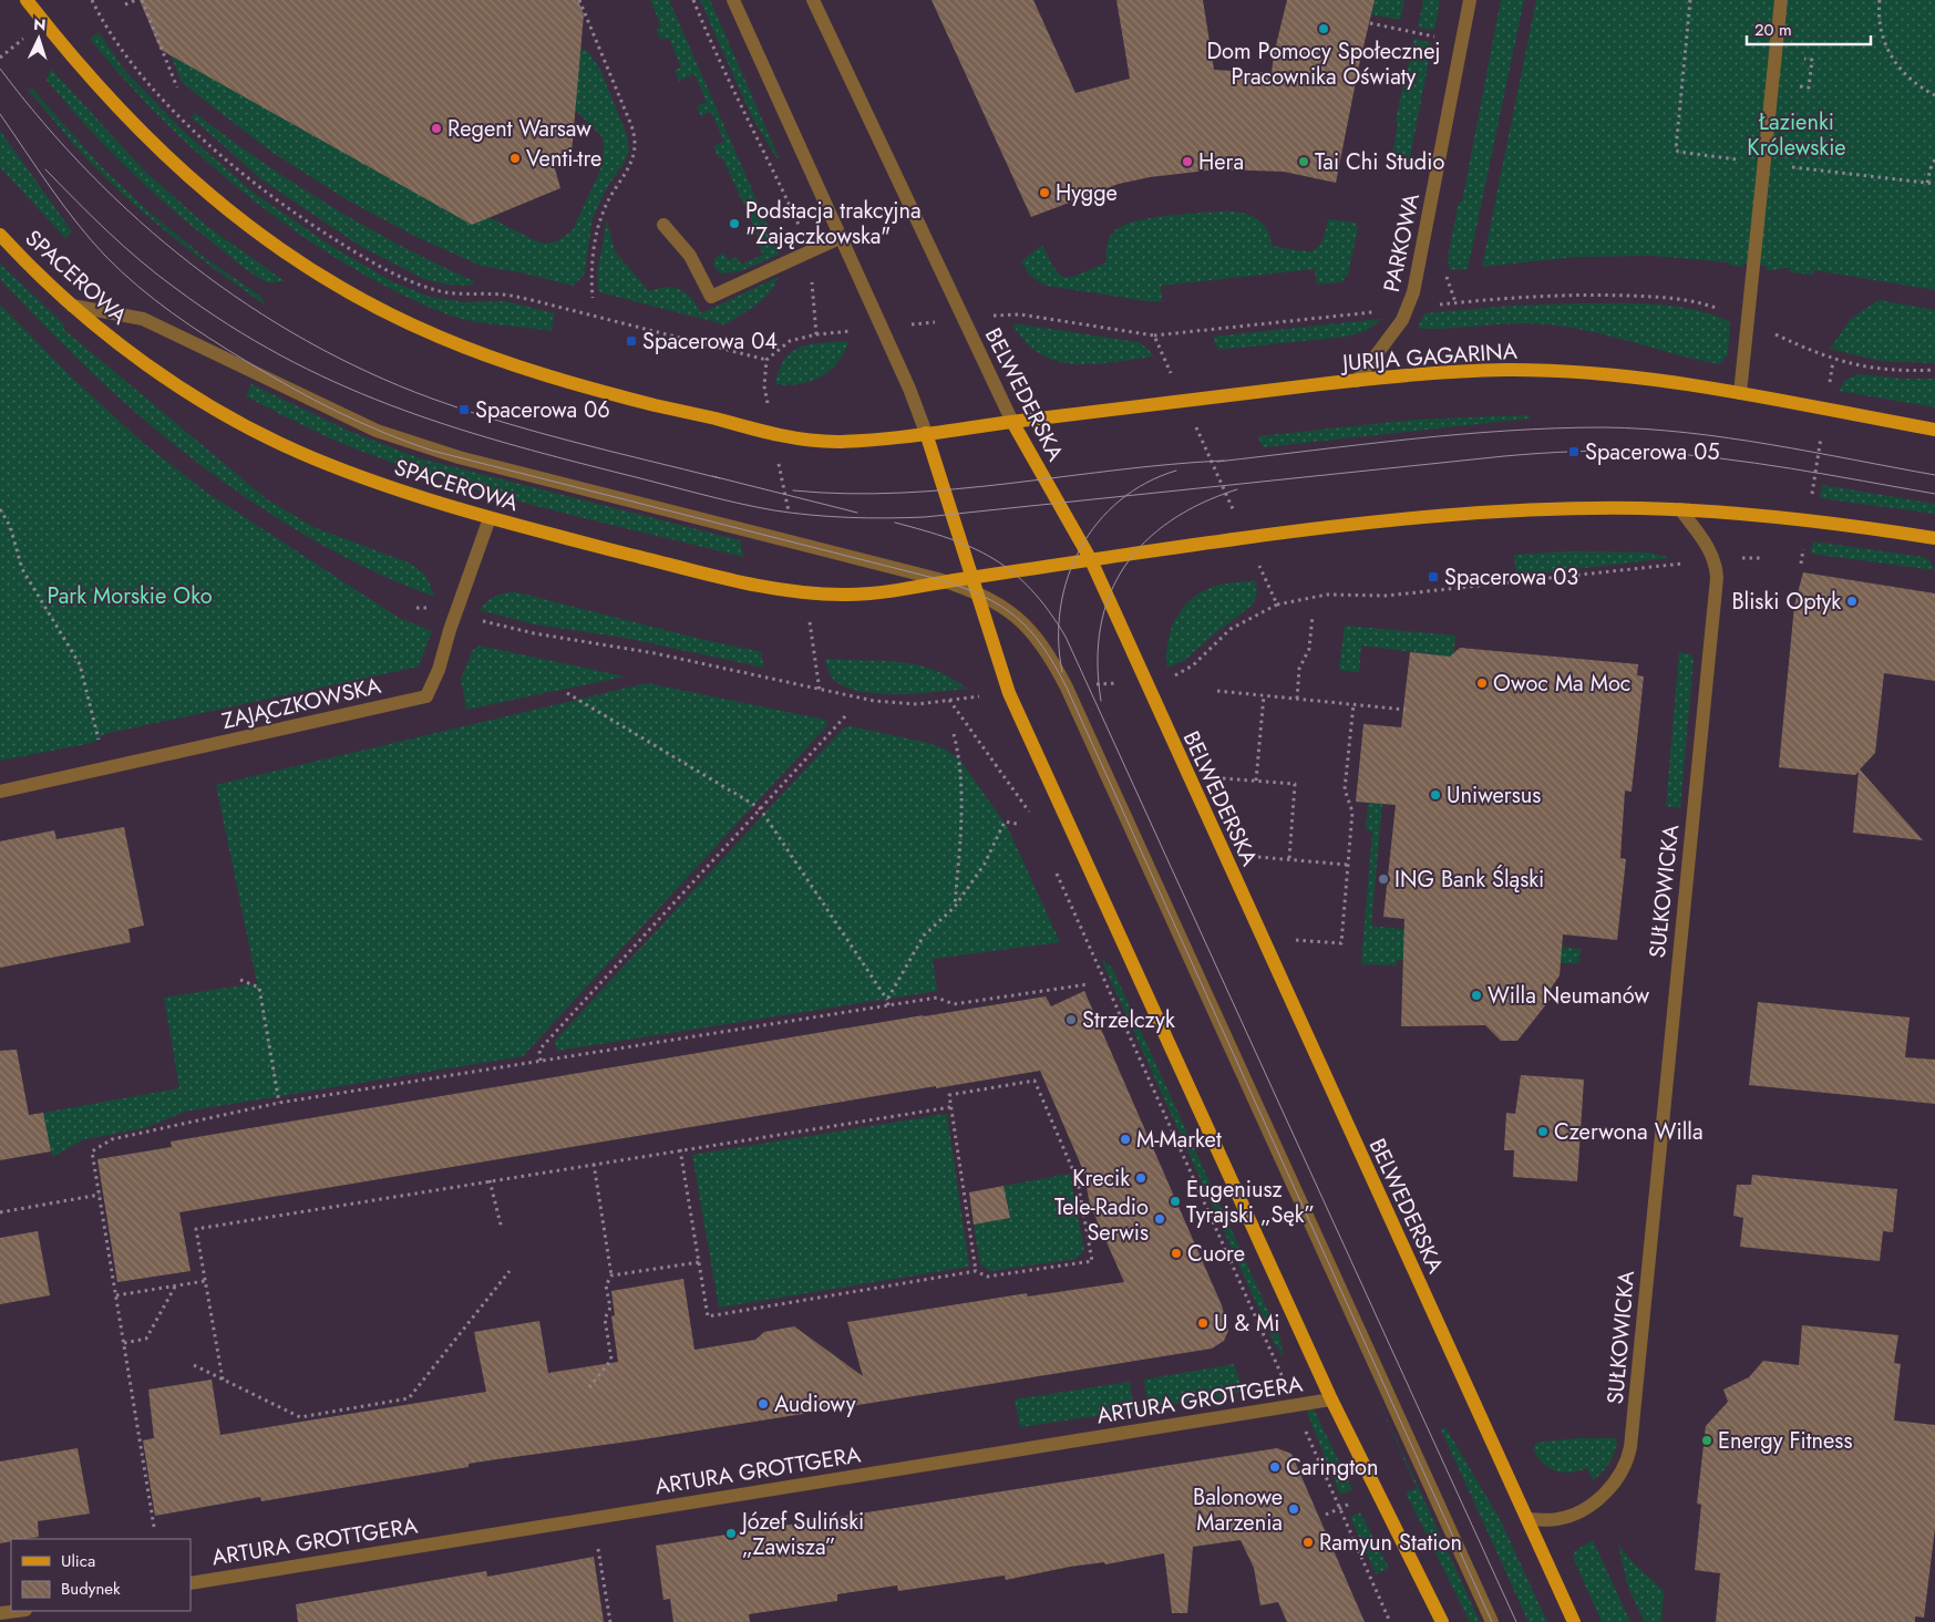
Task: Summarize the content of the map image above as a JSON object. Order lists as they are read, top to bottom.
{
  "streets": {
    "main road": ["SPACEROWA", "JURIJA GAGARINA", "BELWEDERSKA"],
    "street": [
      "PARKOWA",
      "ZAJĄCZKOWSKA",
      "SUŁKOWICKA",
      "ARTURA GROTTGERA"
    ]
  },
  "crossings": [
    ["PARKOWA", "JURIJA GAGARINA"],
    ["SPACEROWA", "ZAJĄCZKOWSKA"],
    ["JURIJA GAGARINA", "BELWEDERSKA"],
    ["BELWEDERSKA", "SUŁKOWICKA"]
  ],
  "parks": ["Łazienki Królewskie", "Park Morskie Oko"],
  "places": {
    "other": [
      "Dom Pomocy Społecznej Pracownika Oświaty",
      "Regent Warsaw",
      "Venti-tre",
      "Hera",
      "Tai Chi Studio",
      "Hygge",
      "Podstacja trakcyjna \"Zajączkowska\"",
      "Bliski Optyk",
      "Owoc Ma Moc",
      "Uniwersus",
      "ING Bank Śląski",
      "Willa Neumanów",
      "Strzelczyk",
      "Czerwona Willa",
      "M-Market",
      "Krecik",
      "Eugeniusz Tyrajski „Sęk”",
      "Tele-Radio Serwis",
      "Cuore",
      "U & Mi",
      "Audiowy",
      "Energy Fitness",
      "Carington",
      "Balonowe Marzenia",
      "Józef Suliński „Zawisza”",
      "Ramyun Station"
    ],
    "transit": [
      "Spacerowa 04",
      "Spacerowa 06",
      "Spacerowa 05",
      "Spacerowa 03"
    ]
  },
  "legend": ["Ulica", "Budynek"],
  "scale_bar": "20 m",
  "north": "top"
}
